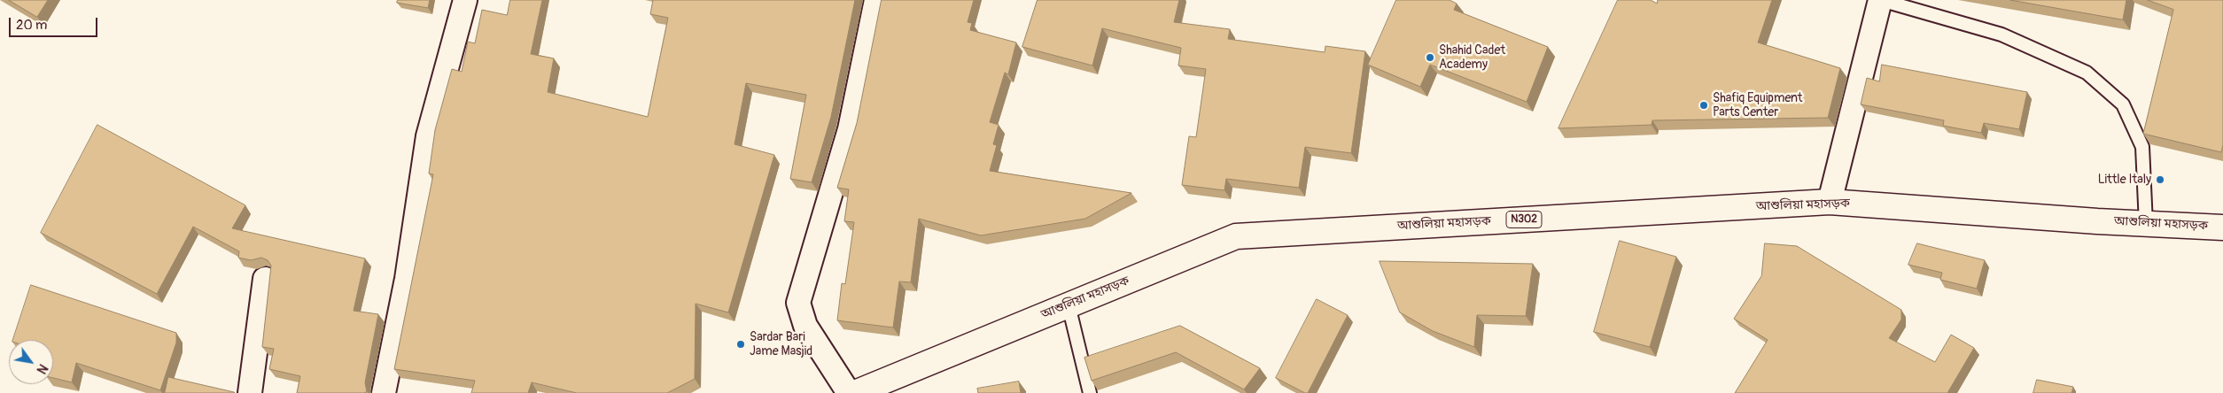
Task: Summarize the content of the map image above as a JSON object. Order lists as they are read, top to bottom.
{
  "streets": {
    "highway": ["আশুলিয়া মহাসড়ক", "N302"]
  },
  "places": [
    "Shahid Cadet Academy",
    "Shafiq Equipment Parts Center",
    "Little Italy",
    "Sardar Bari Jame Masjid"
  ],
  "scale_bar": "20 m",
  "north": "bottom right"
}
